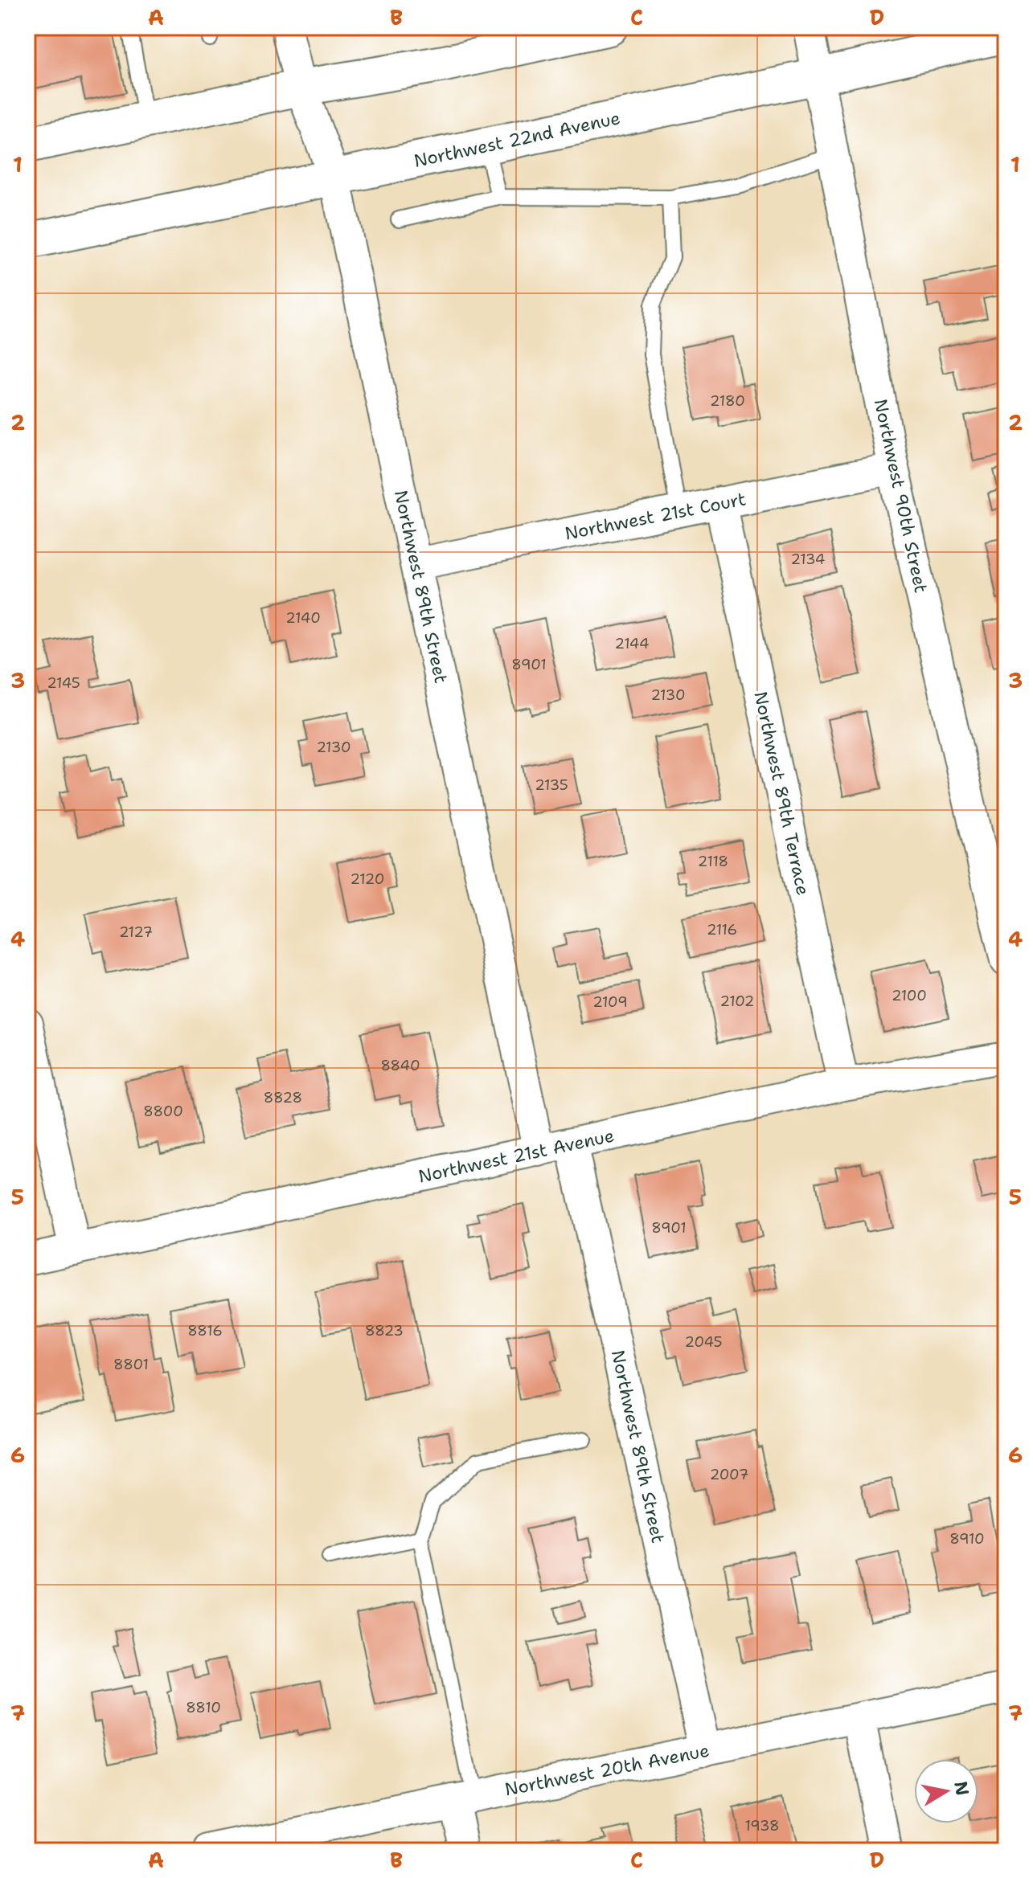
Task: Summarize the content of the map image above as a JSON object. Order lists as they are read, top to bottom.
{
  "streets": {
    "main road": ["Northwest 22nd Avenue"],
    "street": [
      "Northwest 90th Street",
      "Northwest 21st Court",
      "Northwest 89th Street",
      "Northwest 89th Terrace",
      "Northwest 21st Avenue",
      "Northwest 20th Avenue"
    ]
  },
  "crossings": [
    ["Northwest 22nd Avenue", "Northwest 90th Street"],
    ["Northwest 22nd Avenue", "Northwest 89th Street"],
    ["Northwest 90th Street", "Northwest 21st Court"],
    ["Northwest 21st Court", "Northwest 89th Street"],
    ["Northwest 21st Court", "Northwest 89th Terrace"],
    ["Northwest 89th Street", "Northwest 21st Avenue"],
    ["Northwest 89th Street", "Northwest 20th Avenue"],
    ["Northwest 89th Terrace", "Northwest 21st Avenue"]
  ],
  "house_numbers": [
    "2180",
    "2134",
    "2140",
    "2144",
    "8901",
    "2145",
    "2130",
    "2130",
    "2135",
    "2118",
    "2120",
    "2116",
    "2127",
    "2100",
    "2102",
    "2109",
    "8840",
    "8828",
    "8800",
    "8901",
    "8816",
    "8823",
    "2045",
    "8801",
    "2007",
    "8910",
    "8810",
    "1938"
  ],
  "north": "right",
  "grid": {
    "columns": [
      "A",
      "B",
      "C",
      "D"
    ],
    "rows": [
      "1",
      "2",
      "3",
      "4",
      "5",
      "6",
      "7"
    ]
  }
}
